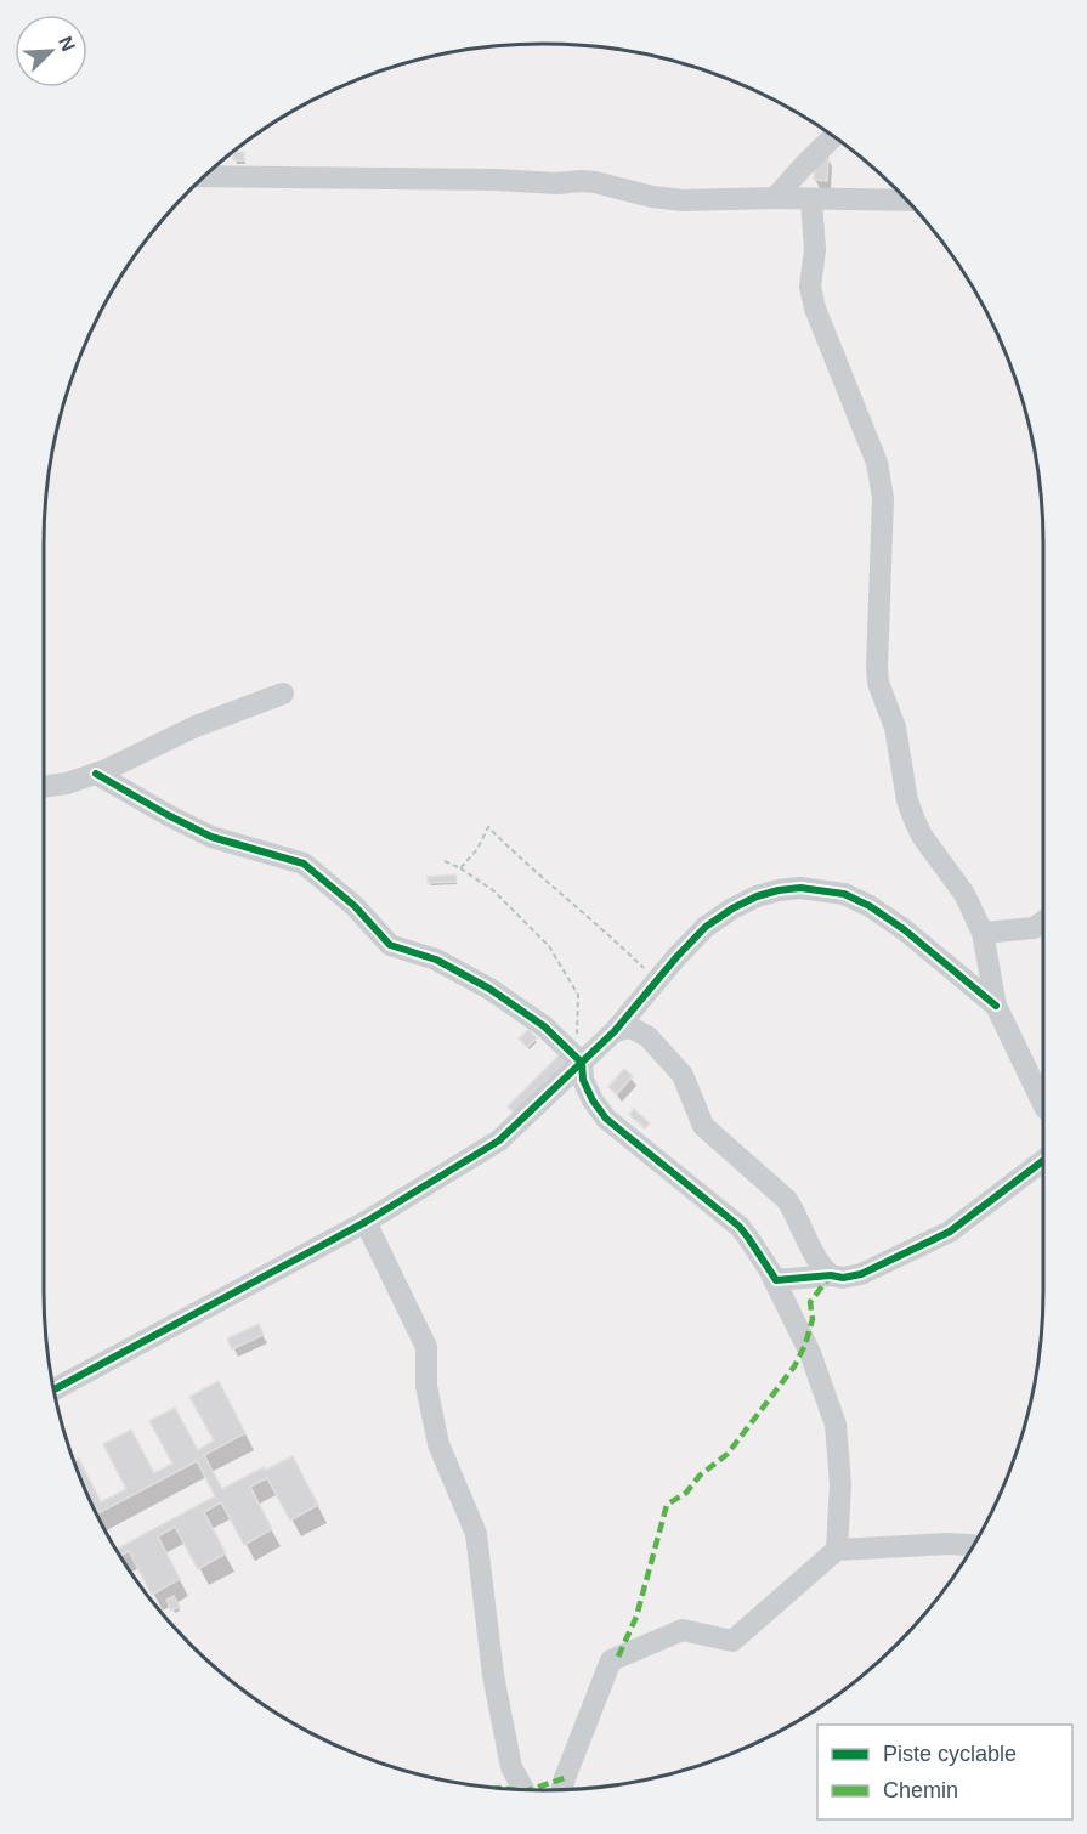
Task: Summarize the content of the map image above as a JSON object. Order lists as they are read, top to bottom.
{
  "legend": ["Piste cyclable", "Chemin"],
  "north": "top right"
}
